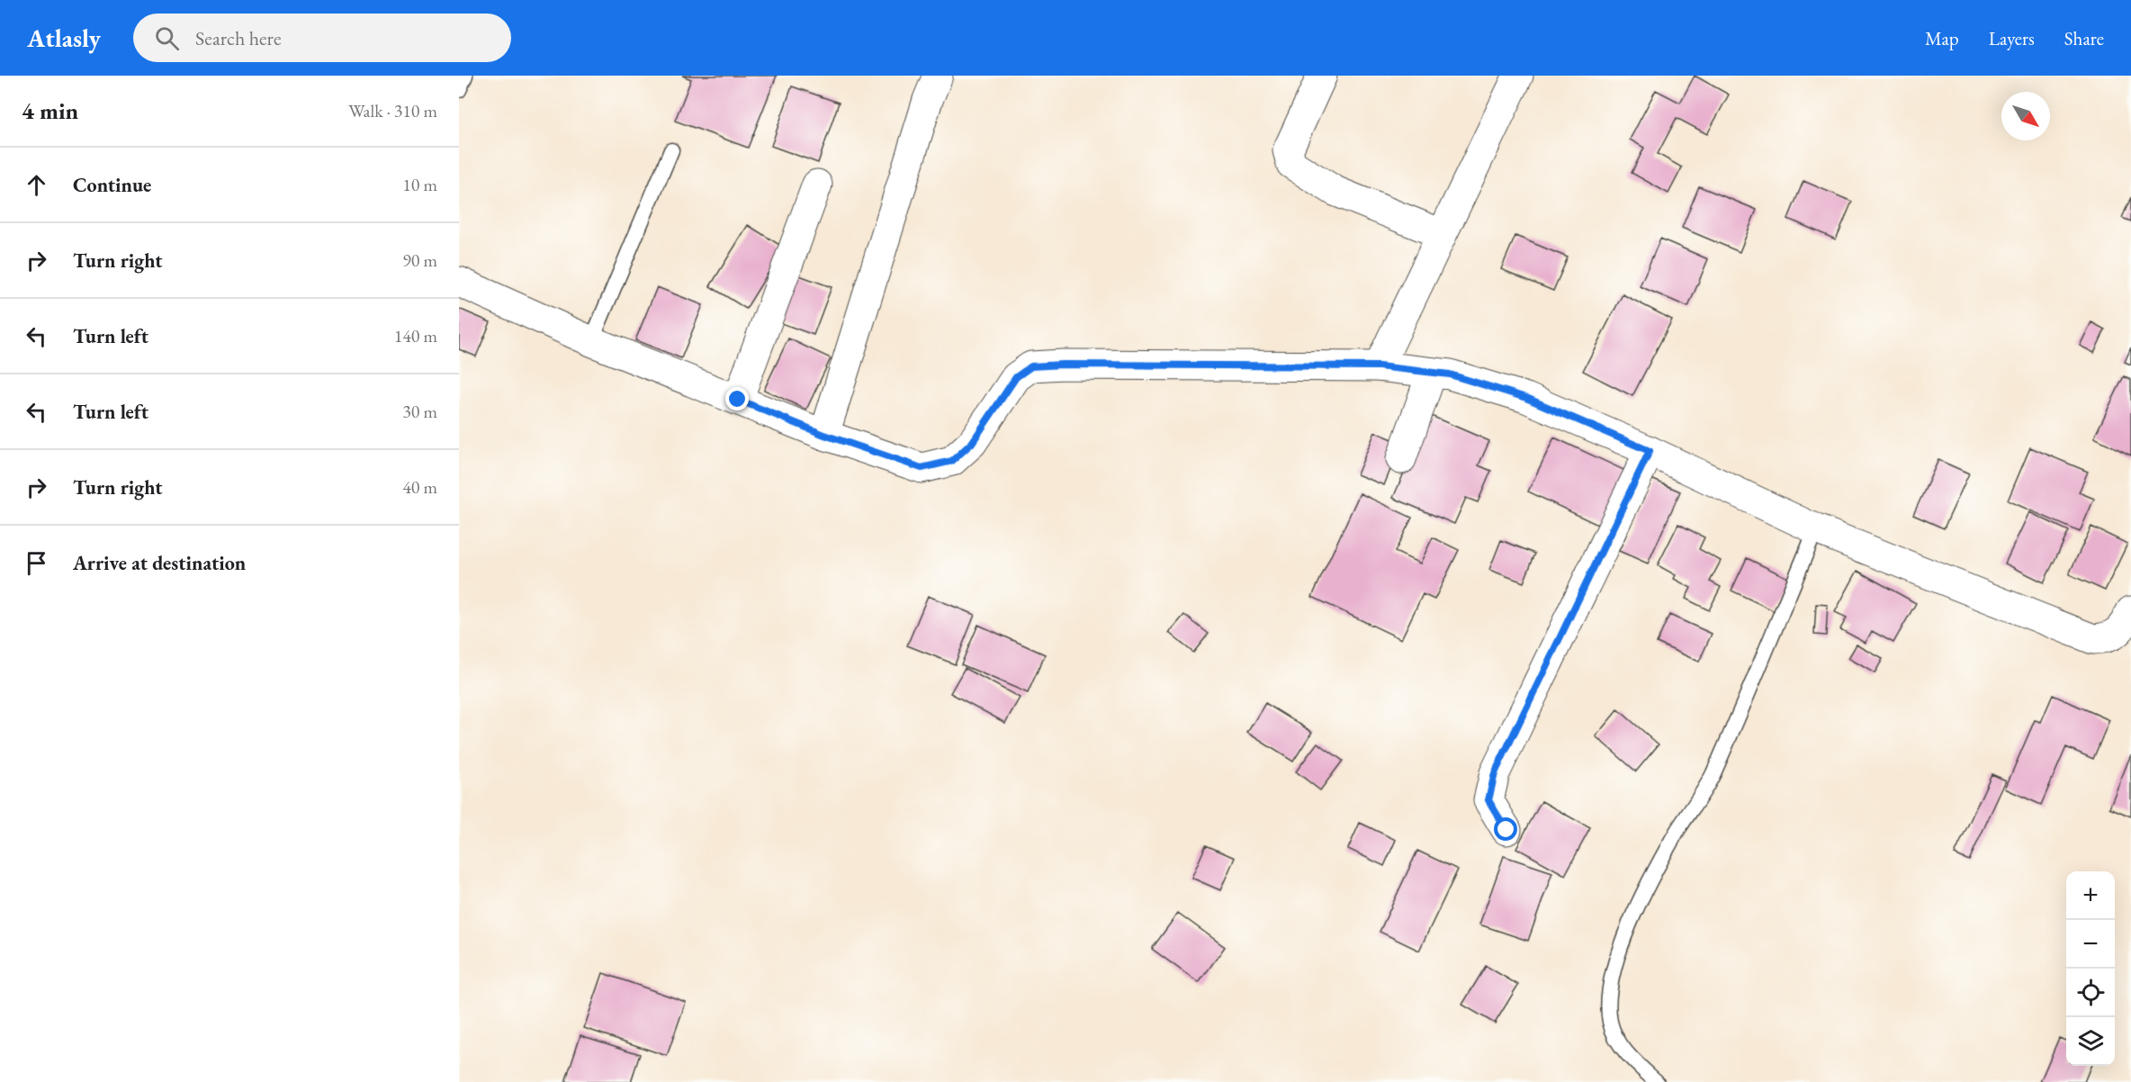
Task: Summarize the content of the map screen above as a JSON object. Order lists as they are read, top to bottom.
{
  "north": "bottom right",
  "page": {
    "header": "Atlasly",
    "search": "Search here",
    "nav": ["Map", "Layers", "Share"],
    "heading": ["4 min", "Walk · 310 m"],
    "list": [
      ["Continue", "10 m"],
      ["Turn right", "90 m"],
      ["Turn left", "140 m"],
      ["Turn left", "30 m"],
      ["Turn right", "40 m"],
      "Arrive at destination"
    ],
    "map_buttons": ["+", "−"]
  }
}
